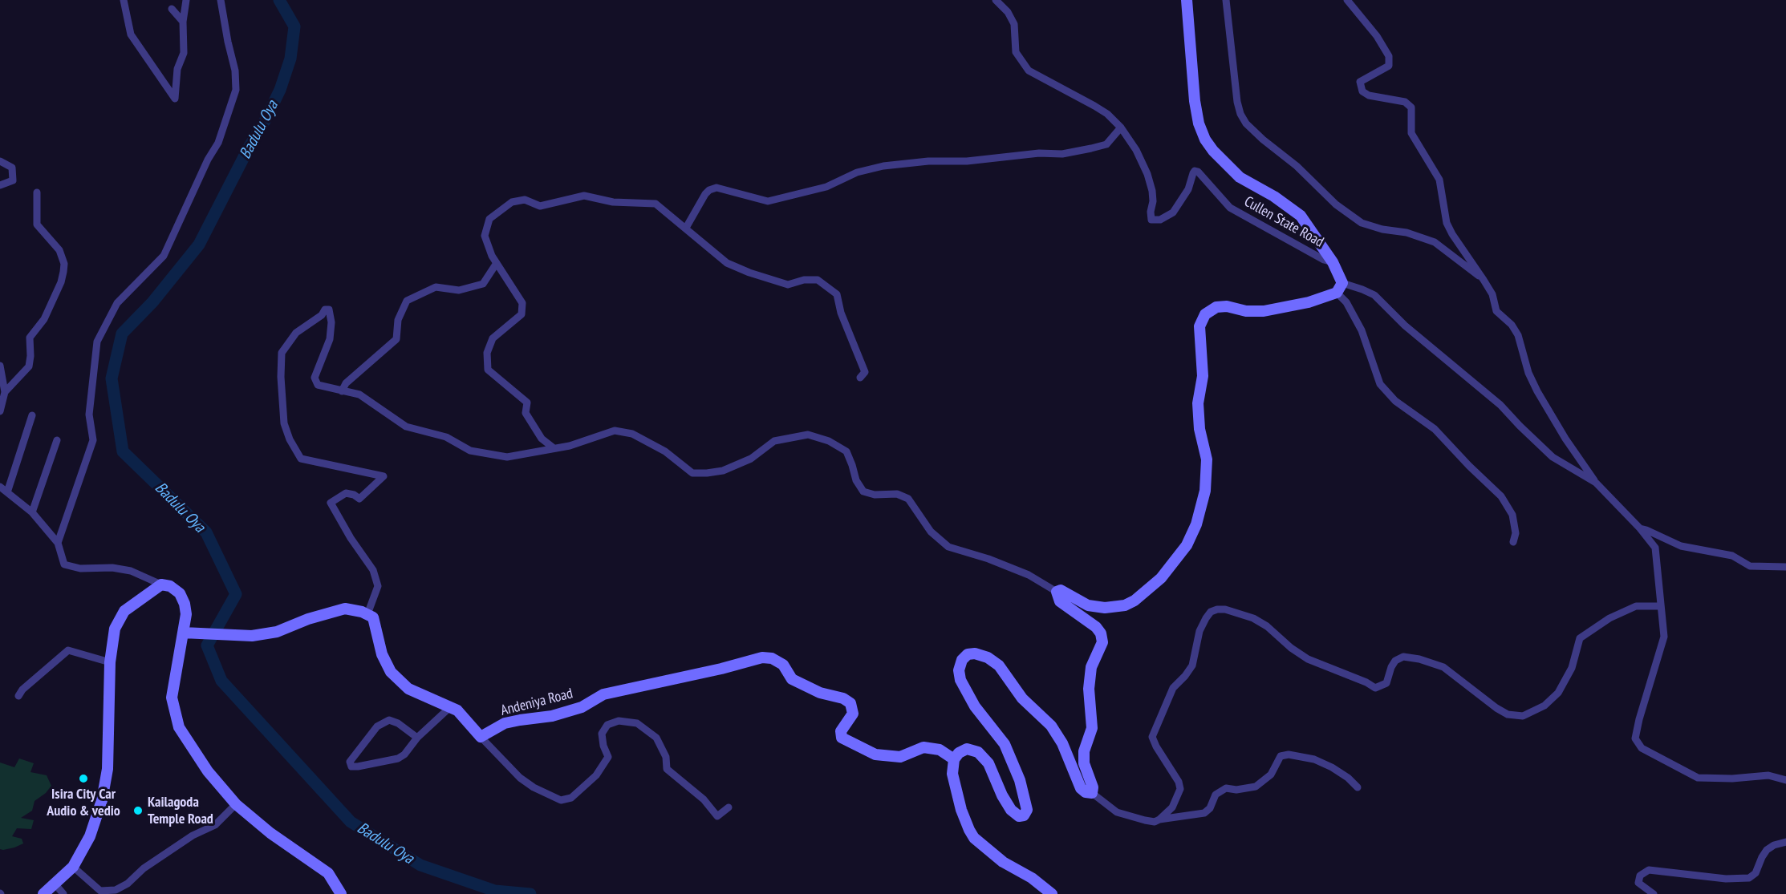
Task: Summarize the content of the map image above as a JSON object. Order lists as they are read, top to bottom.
{
  "streets": {
    "street": ["Cullen State Road", "Andeniya Road"]
  },
  "water": ["Badulu Oya"],
  "places": ["Isira City Car Audio & vedio", "Kailagoda Temple Road"]
}
